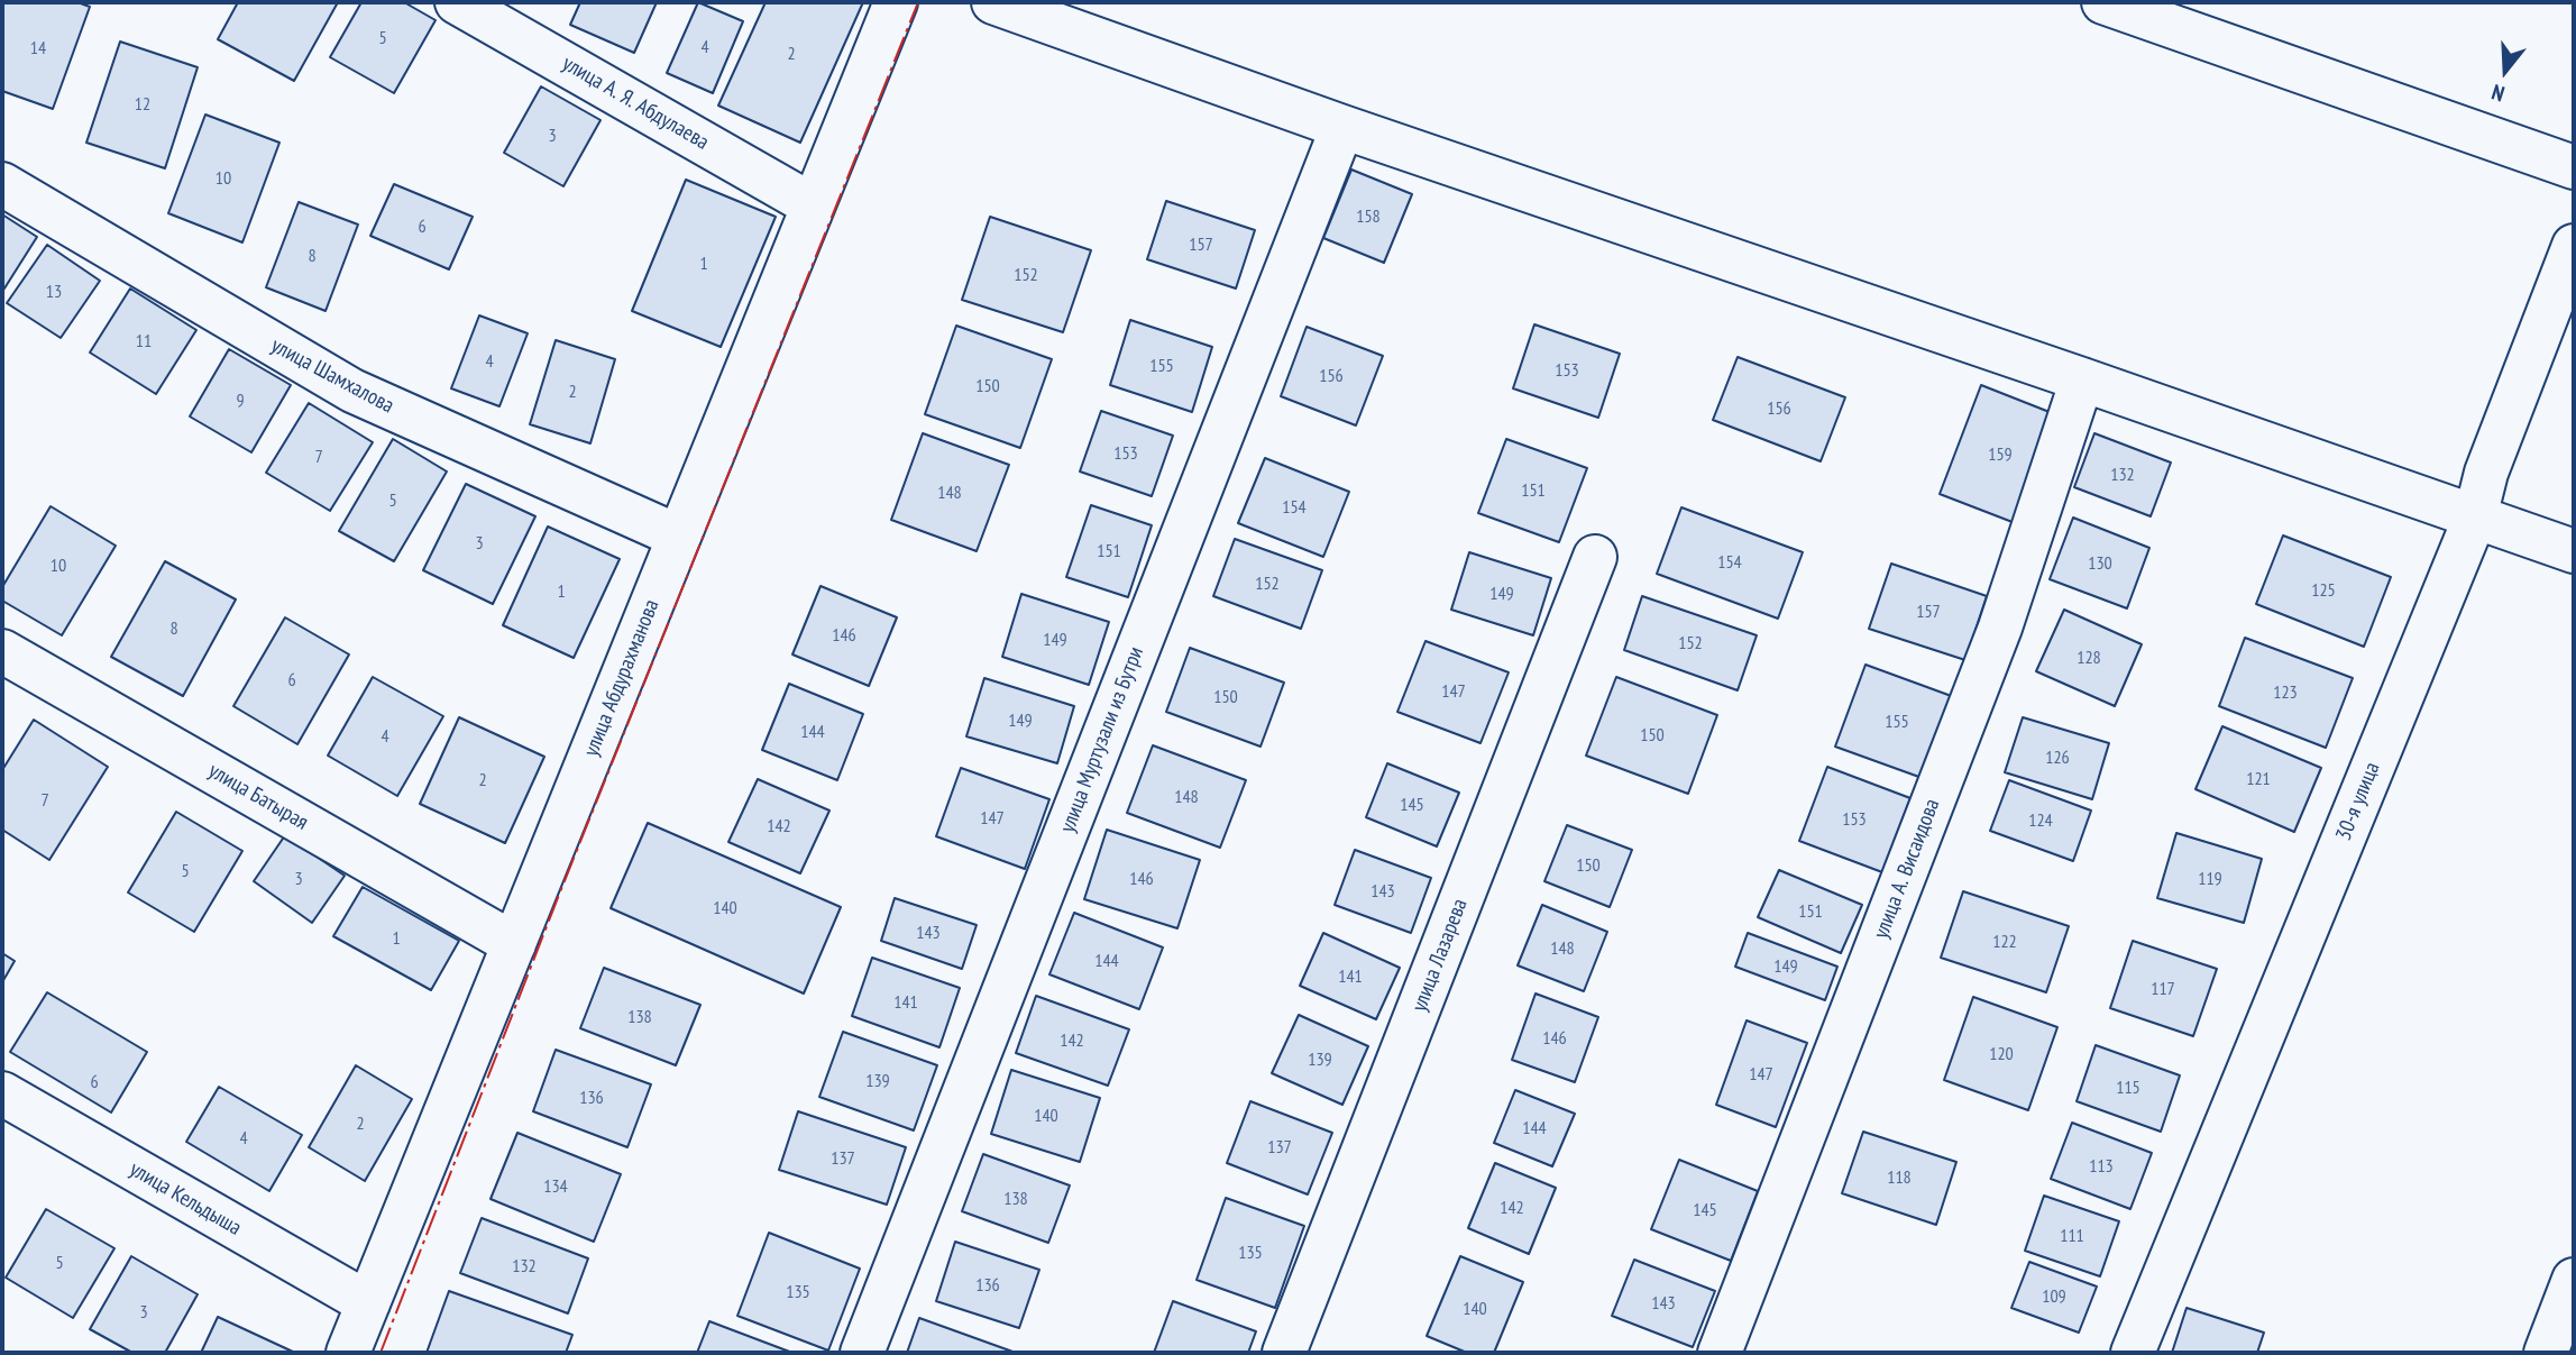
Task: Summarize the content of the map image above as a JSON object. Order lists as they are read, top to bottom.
{
  "streets": {
    "street": [
      "улица А. Я. Абдулаева",
      "улица Шамхалова",
      "улица Абдурахманова",
      "улица Муртузали из Бутри",
      "улица Батырая",
      "30-я улица",
      "улица А. Висаидова",
      "улица Лазарева",
      "улица Кельдыша"
    ]
  },
  "crossings": [
    ["улица А. Я. Абдулаева", "улица Абдурахманова"],
    ["улица Шамхалова", "улица Абдурахманова"],
    ["улица Абдурахманова", "улица Батырая"],
    ["улица Абдурахманова", "улица Кельдыша"]
  ],
  "house_numbers": [
    "5",
    "4",
    "14",
    "2",
    "12",
    "3",
    "10",
    "158",
    "6",
    "157",
    "8",
    "1",
    "152",
    "13",
    "11",
    "4",
    "155",
    "153",
    "156",
    "150",
    "2",
    "9",
    "156",
    "153",
    "159",
    "7",
    "132",
    "151",
    "148",
    "5",
    "154",
    "3",
    "151",
    "154",
    "130",
    "10",
    "152",
    "125",
    "1",
    "149",
    "157",
    "8",
    "146",
    "149",
    "152",
    "128",
    "6",
    "147",
    "123",
    "150",
    "149",
    "155",
    "144",
    "150",
    "4",
    "126",
    "121",
    "2",
    "148",
    "7",
    "145",
    "147",
    "153",
    "124",
    "142",
    "150",
    "5",
    "3",
    "146",
    "119",
    "143",
    "140",
    "151",
    "143",
    "1",
    "122",
    "148",
    "144",
    "149",
    "141",
    "117",
    "141",
    "138",
    "146",
    "142",
    "120",
    "139",
    "147",
    "139",
    "6",
    "115",
    "136",
    "140",
    "2",
    "144",
    "4",
    "137",
    "137",
    "113",
    "118",
    "134",
    "138",
    "142",
    "145",
    "111",
    "135",
    "5",
    "132",
    "136",
    "135",
    "109",
    "143",
    "140",
    "3"
  ],
  "north": "bottom"
}
